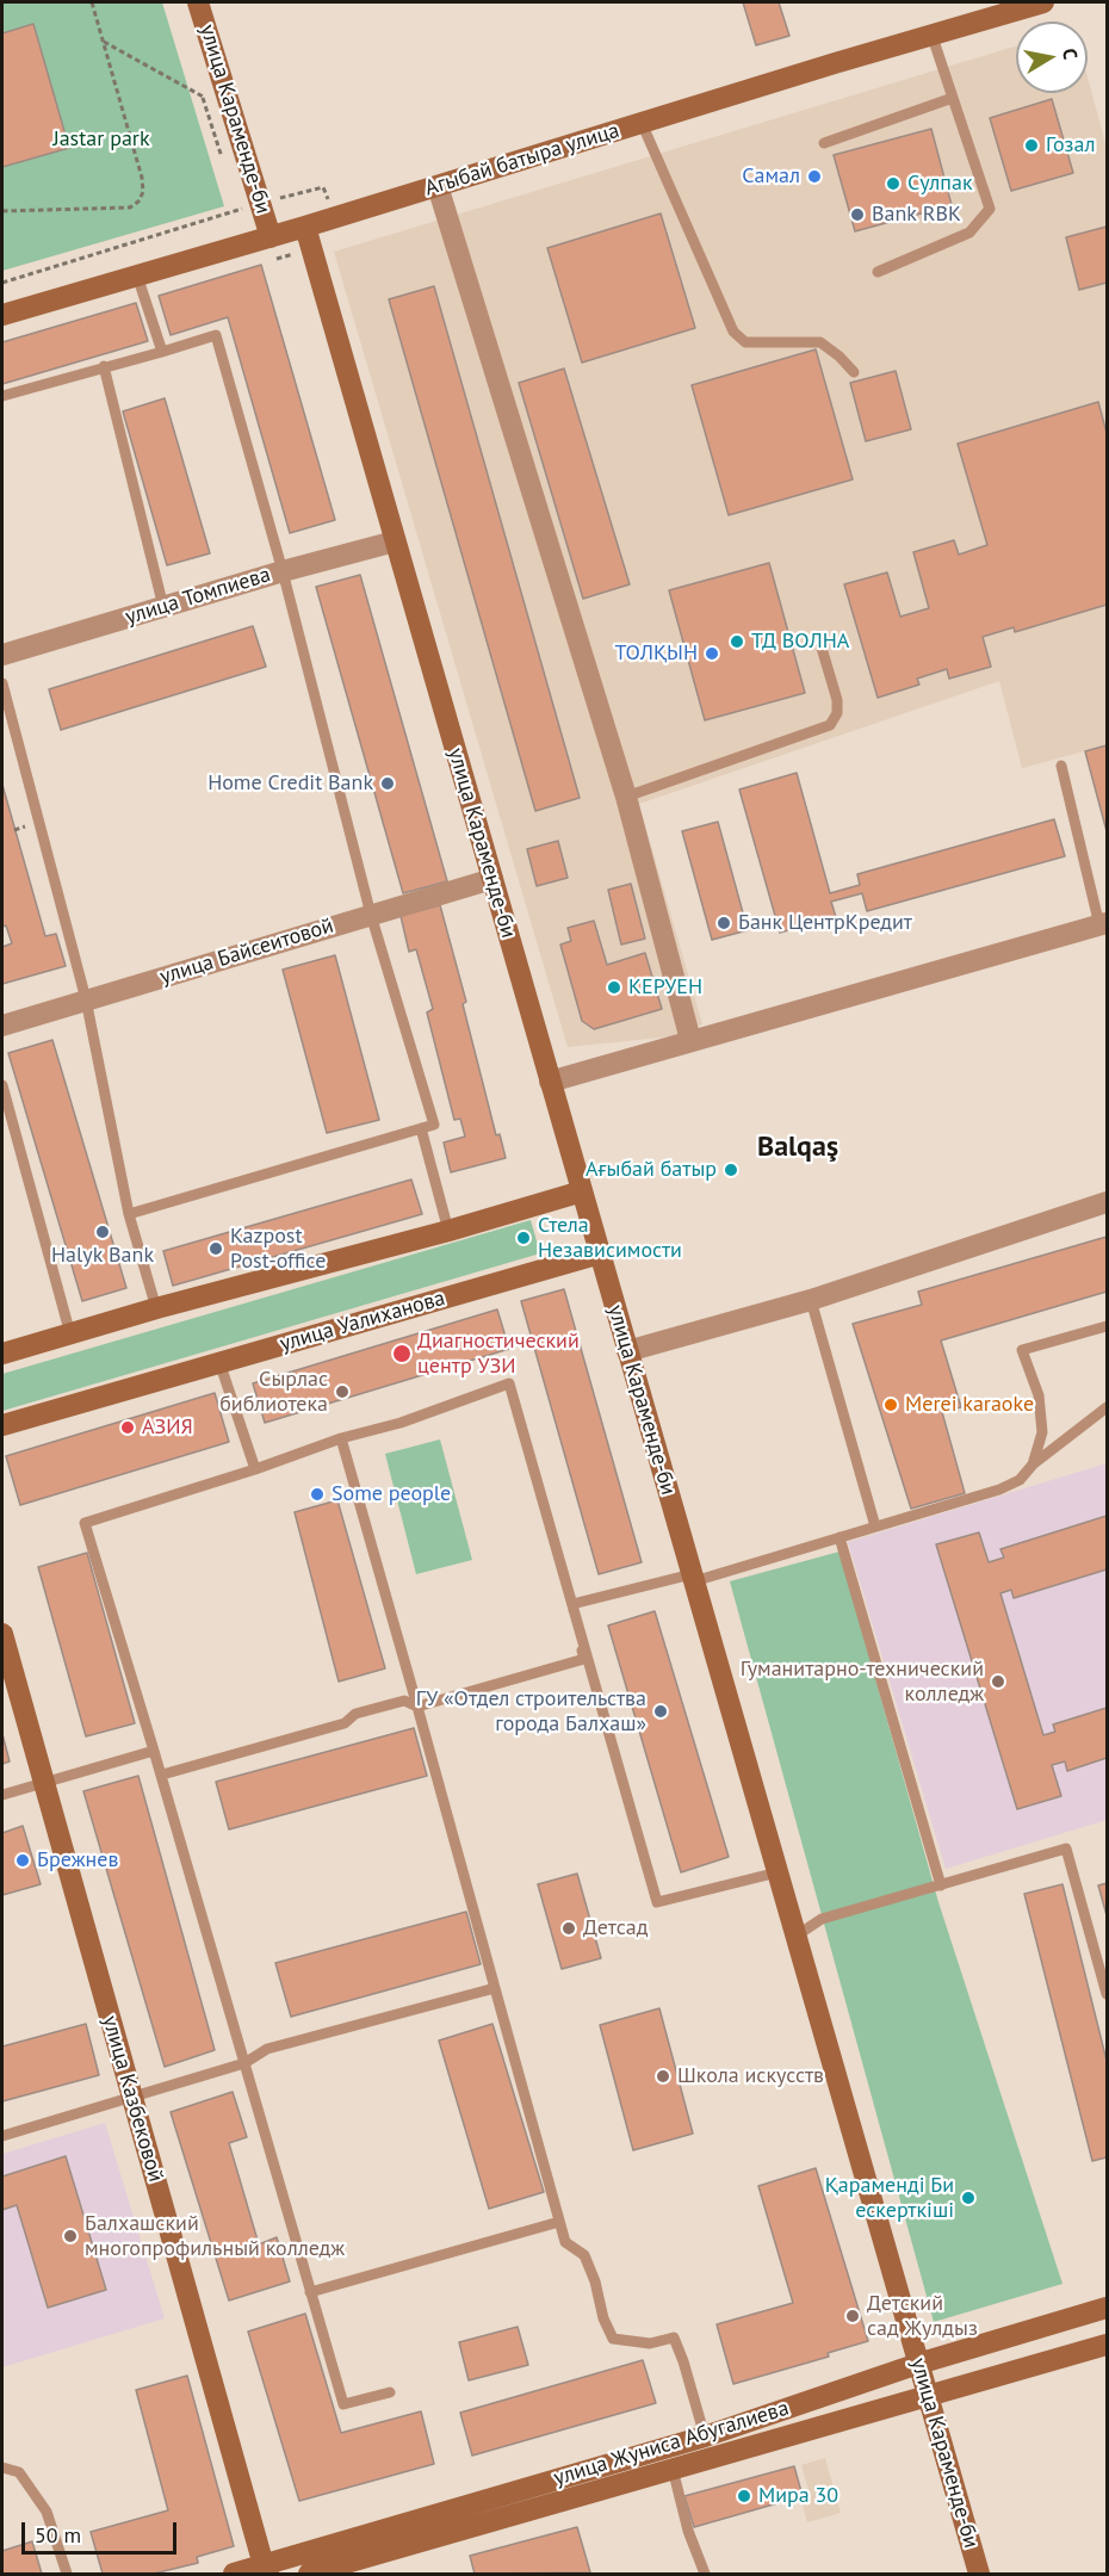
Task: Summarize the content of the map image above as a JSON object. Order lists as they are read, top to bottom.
{
  "streets": {
    "main road": [
      "улица Караменде-би",
      "Агыбай батыра улица",
      "улица Уалиханова",
      "улица Казбековой",
      "улица Жуниса Абугалиева"
    ],
    "street": ["улица Томпиева", "улица Байсеитовой"]
  },
  "crossings": [
    ["улица Караменде-би", "Агыбай батыра улица"],
    ["улица Караменде-би", "улица Томпиева"],
    ["улица Караменде-би", "улица Байсеитовой"],
    ["улица Караменде-би", "улица Уалиханова"],
    ["улица Караменде-би", "улица Жуниса Абугалиева"],
    ["улица Казбековой", "улица Жуниса Абугалиева"]
  ],
  "districts": ["Balqaş"],
  "parks": ["Jastar park"],
  "places": [
    "Гозал",
    "Самал",
    "Сулпак",
    "Bank RBK",
    "ТД ВОЛНА",
    "ТОЛҚЫН",
    "Home Credit Bank",
    "Банк ЦентрКредит",
    "КЕРУЕН",
    "Ағыбай батыр",
    "Halyk Bank",
    "Стела Независимости",
    "Kazpost Post-office",
    "Диагностический центр УЗИ",
    "Сырлас библиотека",
    "Merei karaoke",
    "АЗИЯ",
    "Some people",
    "Гуманитарно-технический колледж",
    "ГУ «Отдел строительства города Балхаш»",
    "Брежнев",
    "Детсад",
    "Школа искусств",
    "Қараменді Би ескерткіші",
    "Балхашский многопрофильный колледж",
    "Детский сад Жулдыз",
    "Мира 30"
  ],
  "scale_bar": "50 m",
  "north": "right"
}
